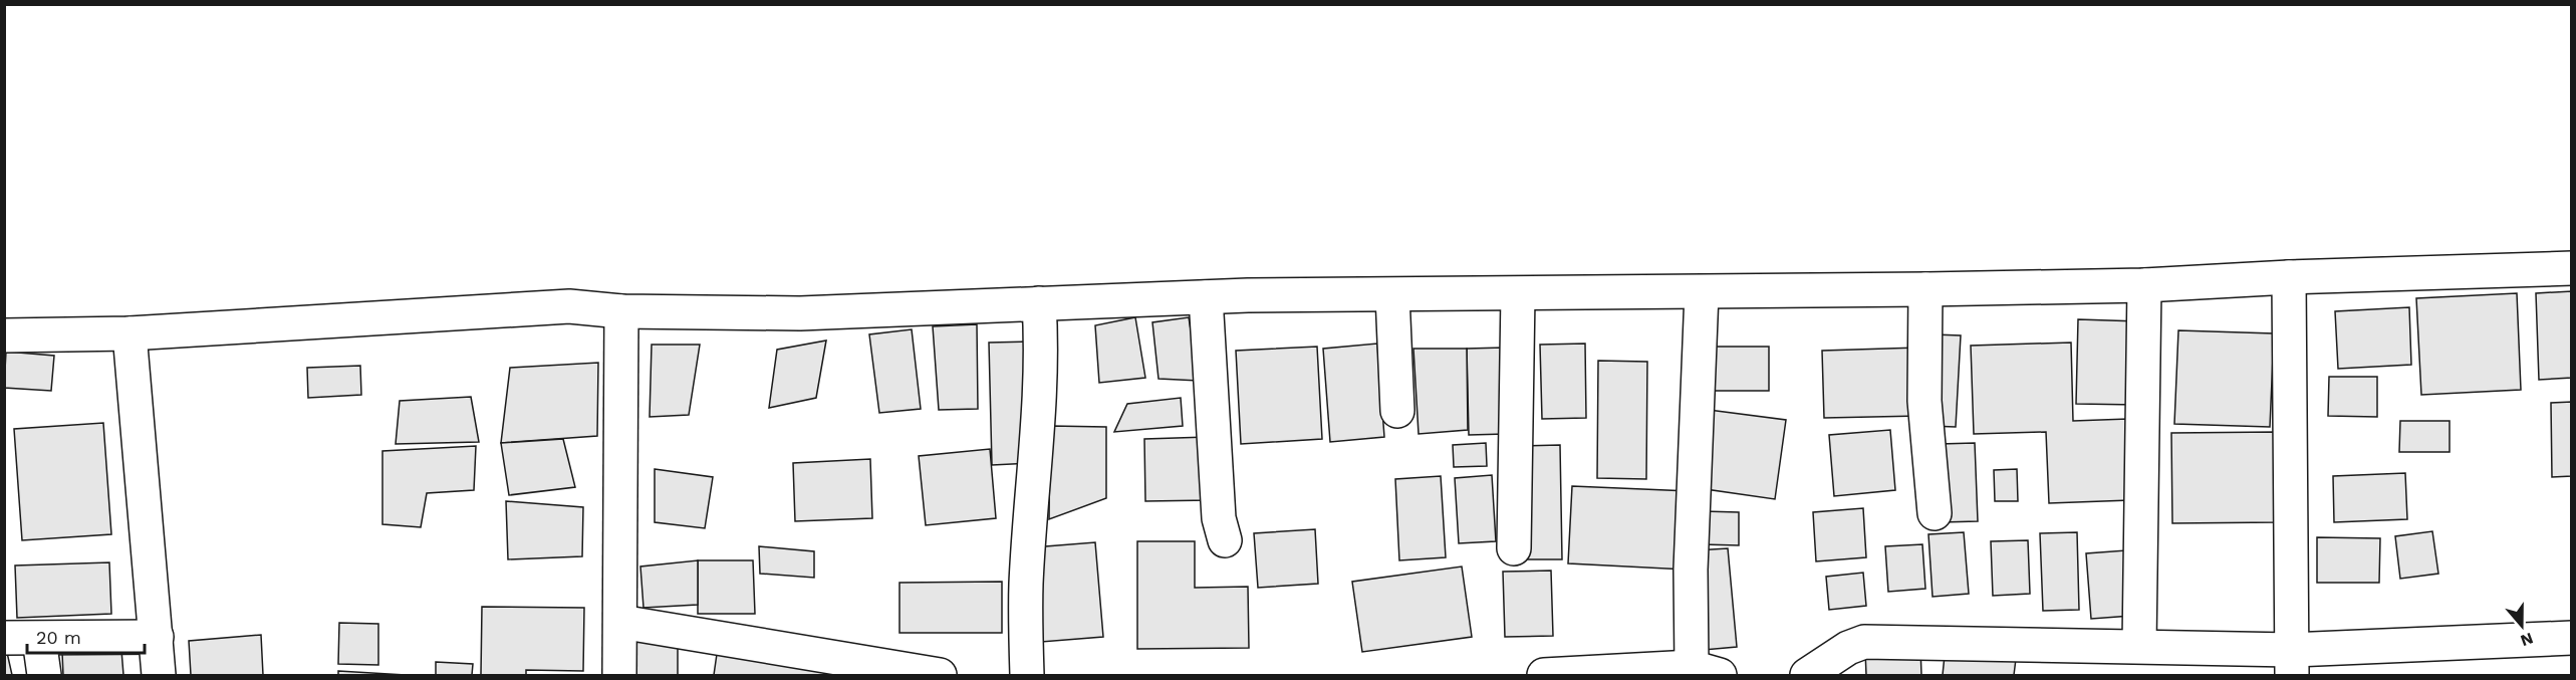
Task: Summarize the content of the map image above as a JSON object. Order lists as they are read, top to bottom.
{
  "scale_bar": "20 m",
  "north": "bottom"
}
